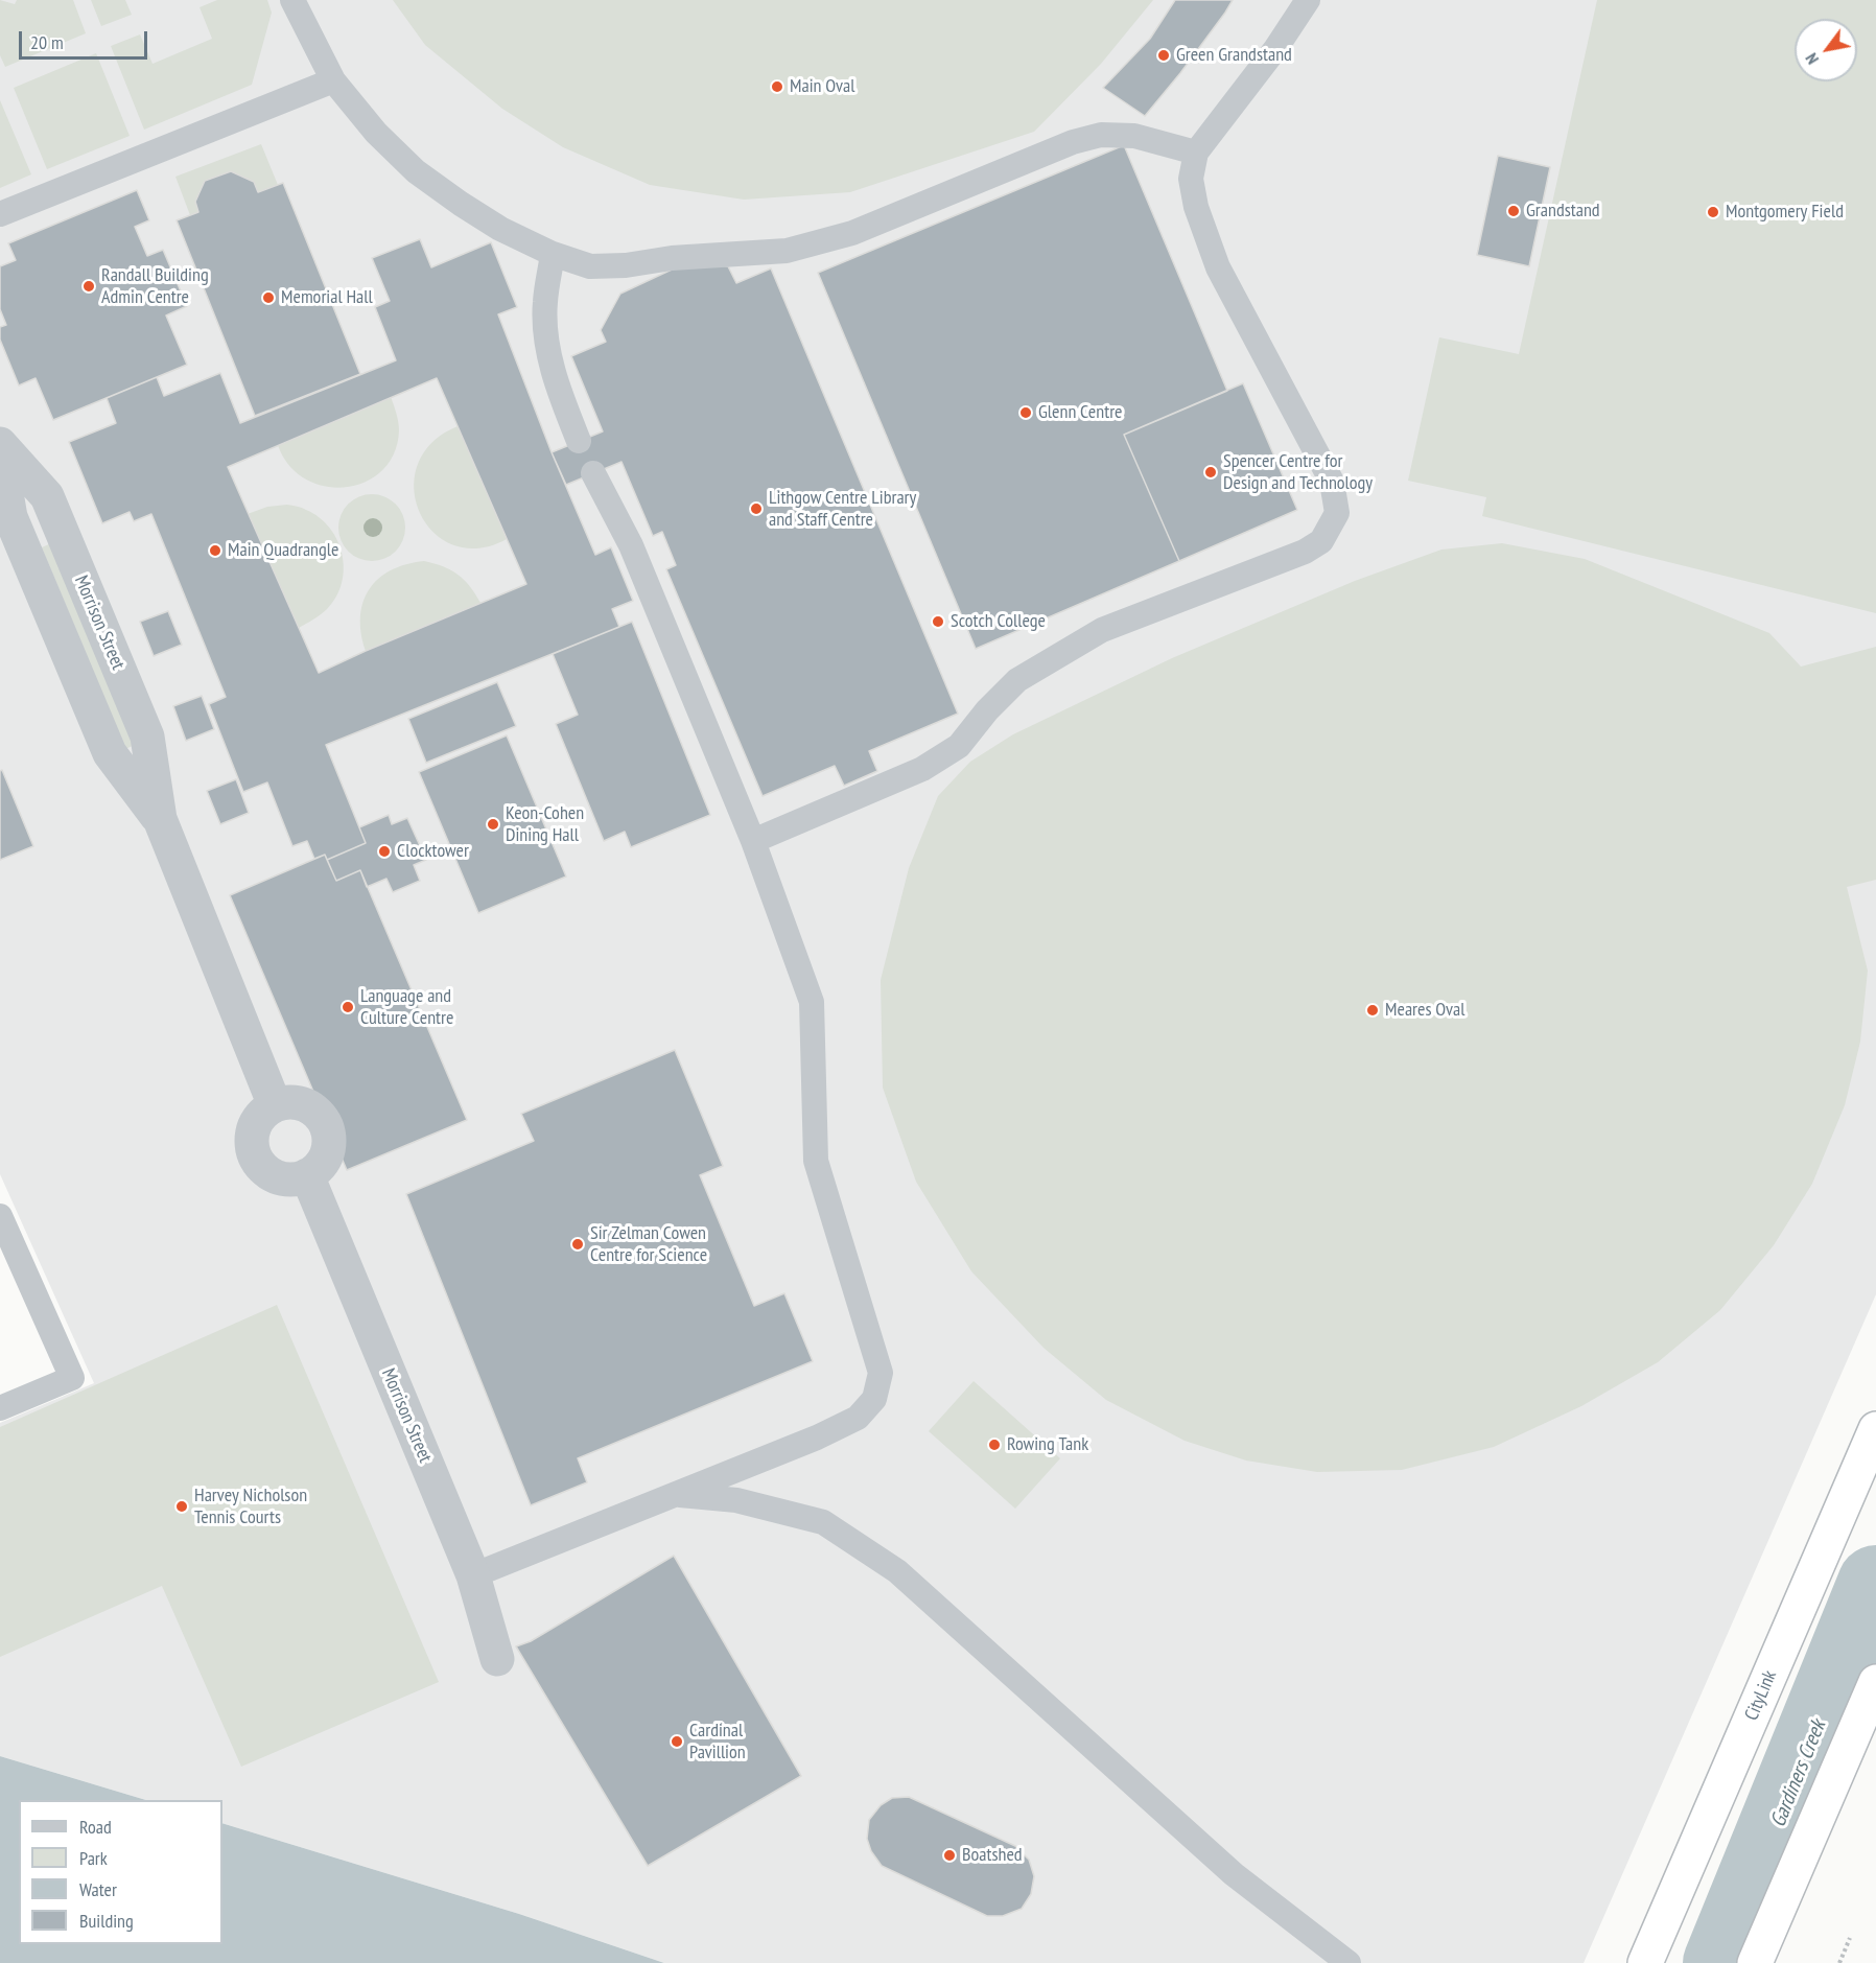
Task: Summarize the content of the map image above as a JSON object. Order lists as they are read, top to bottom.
{
  "streets": {
    "highway": ["CityLink"],
    "street": ["Morrison Street"]
  },
  "water": ["Gardiners Creek"],
  "places": [
    "Green Grandstand",
    "Main Oval",
    "Grandstand",
    "Montgomery Field",
    "Randall Building Admin Centre",
    "Memorial Hall",
    "Glenn Centre",
    "Spencer Centre for Design and Technology",
    "Lithgow Centre Library and Staff Centre",
    "Main Quadrangle",
    "Scotch College",
    "Keon-Cohen Dining Hall",
    "Clocktower",
    "Language and Culture Centre",
    "Meares Oval",
    "Sir Zelman Cowen Centre for Science",
    "Rowing Tank",
    "Harvey Nicholson Tennis Courts",
    "Cardinal Pavillion",
    "Boatshed"
  ],
  "legend": [
    "Road",
    "Park",
    "Water",
    "Building"
  ],
  "scale_bar": "20 m",
  "north": "bottom left"
}
